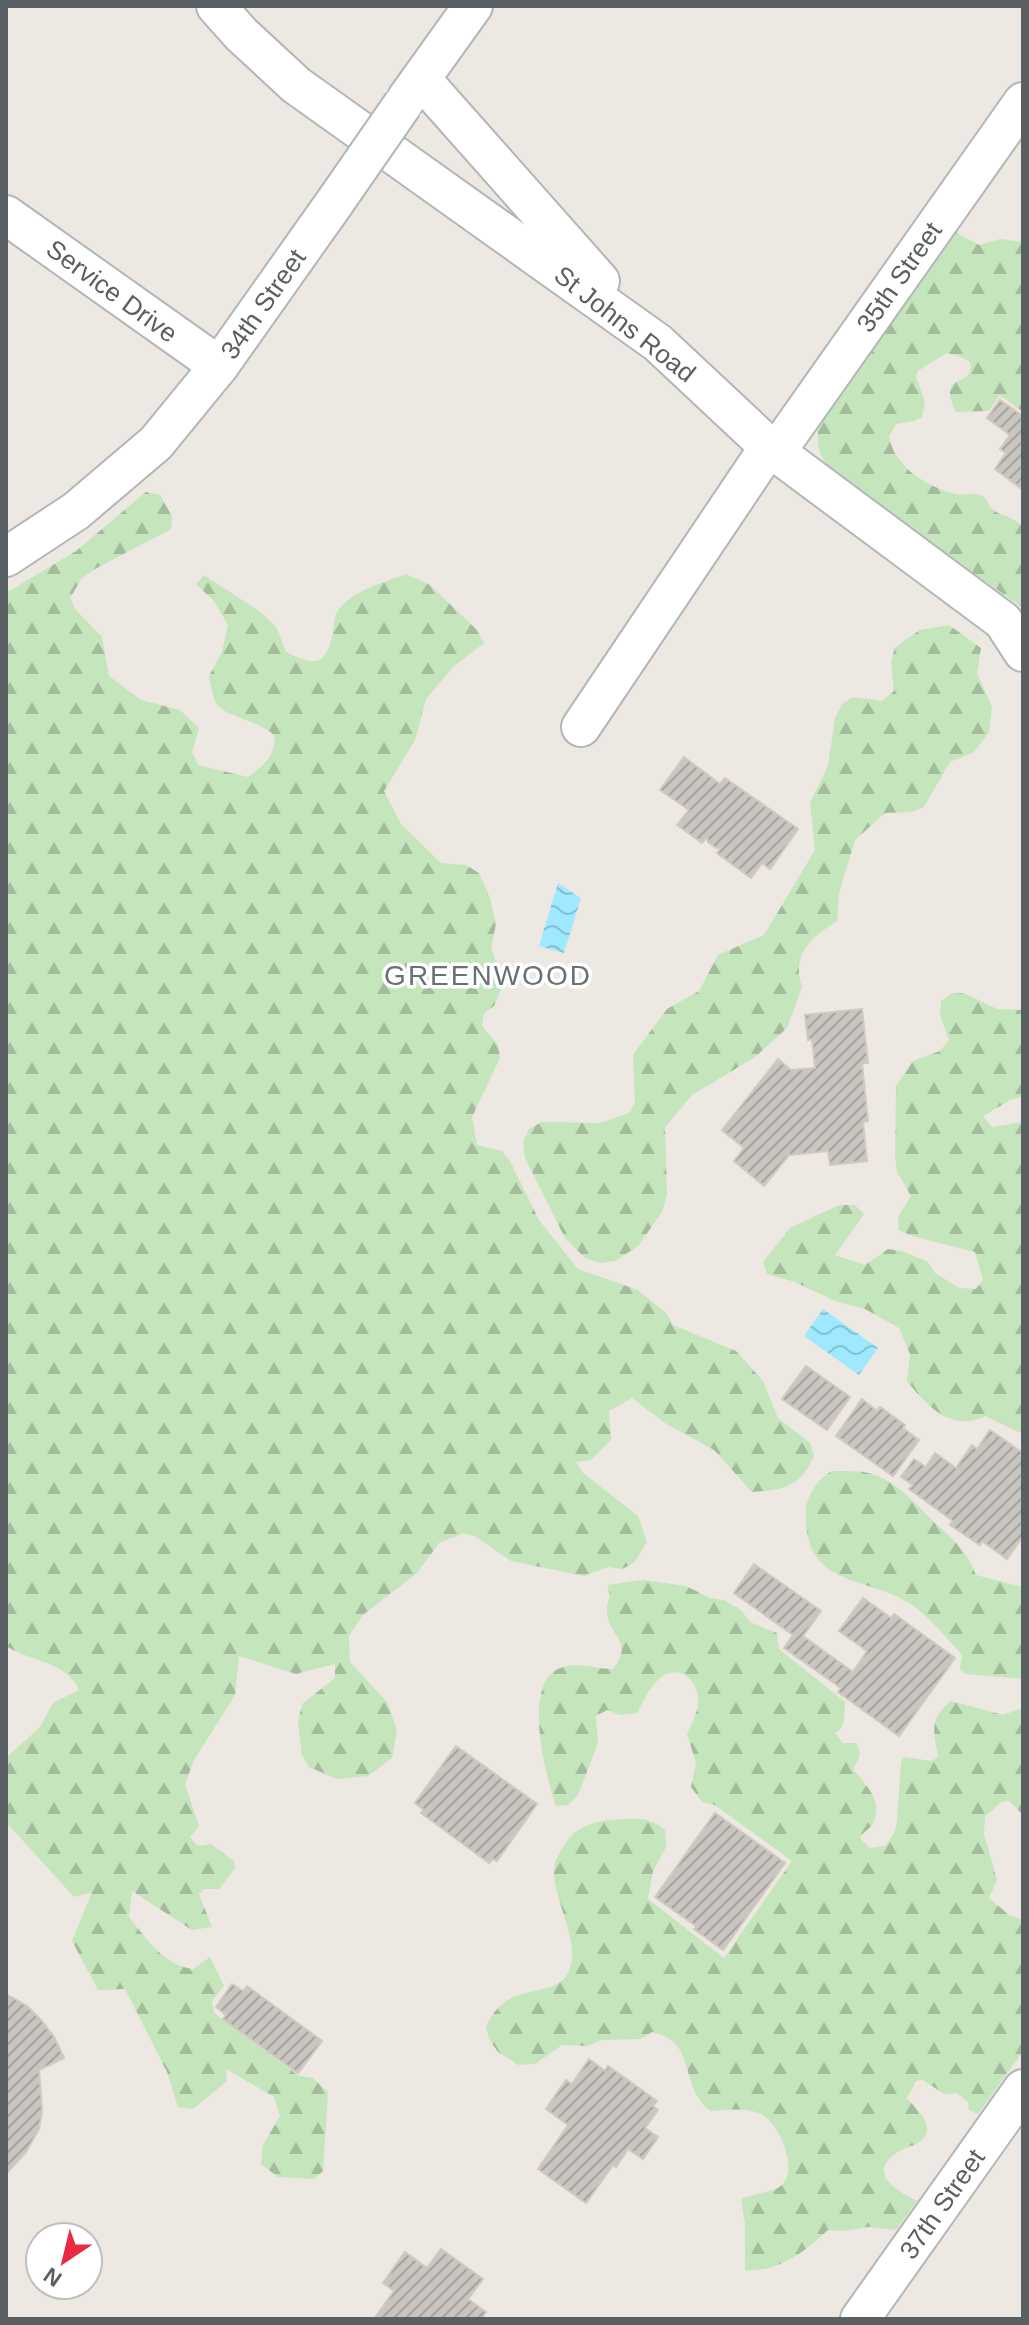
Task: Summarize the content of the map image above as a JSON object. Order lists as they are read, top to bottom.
{
  "streets": {
    "street": [
      "35th Street",
      "Service Drive",
      "34th Street",
      "St Johns Road",
      "37th Street"
    ]
  },
  "crossings": [
    ["35th Street", "St Johns Road"],
    ["Service Drive", "34th Street"]
  ],
  "districts": ["GREENWOOD"],
  "north": "bottom left"
}
